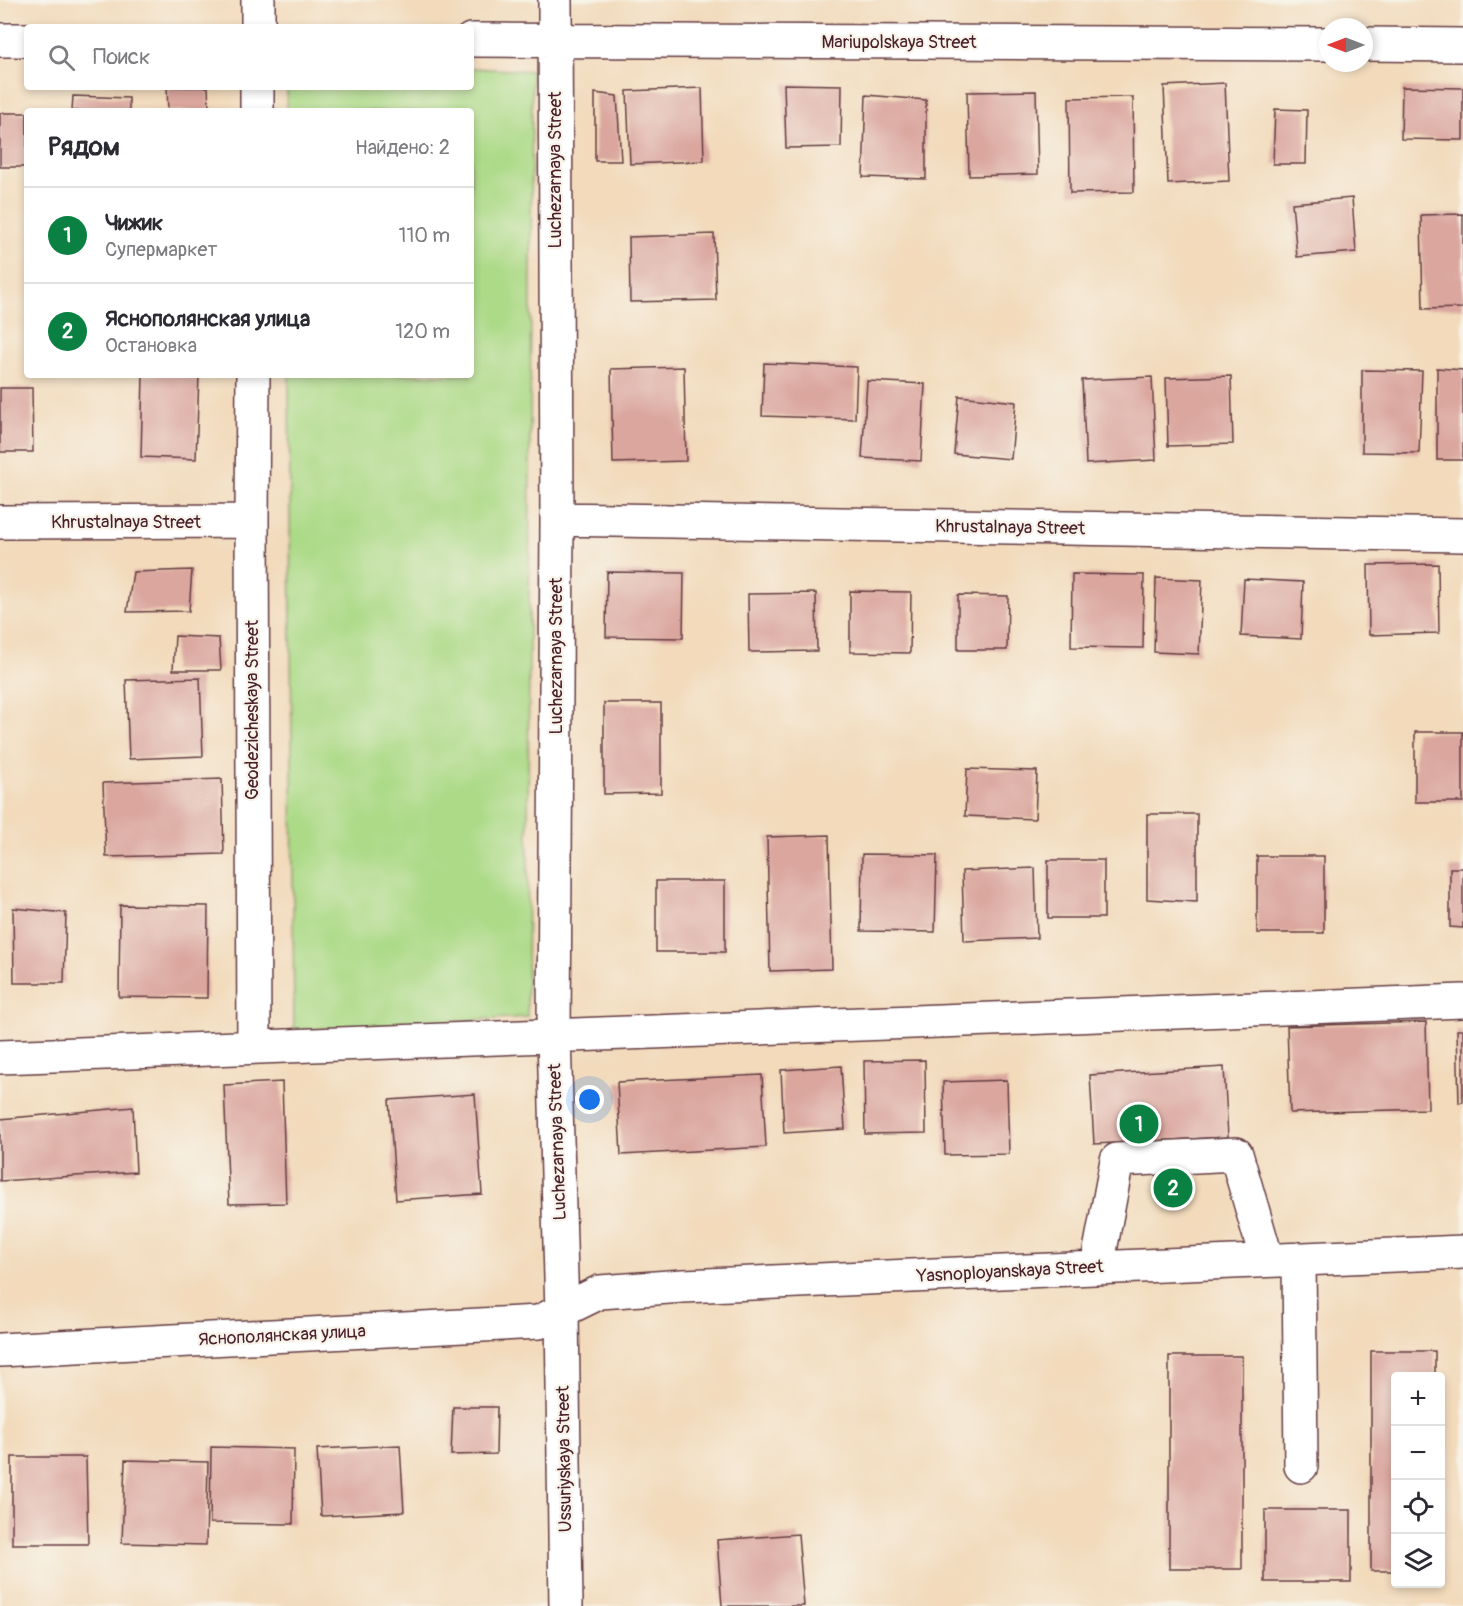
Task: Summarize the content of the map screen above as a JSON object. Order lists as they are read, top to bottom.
{
  "streets": {
    "street": [
      "Mariupolskaya Street",
      "Luchezarnaya Street",
      "Khrustalnaya Street",
      "Geodezicheskaya Street",
      "Yasnoployanskaya Street",
      "Яснополянская улица",
      "Ussuriyskaya Street"
    ]
  },
  "crossings": [
    ["Mariupolskaya Street", "Luchezarnaya Street"],
    ["Luchezarnaya Street", "Khrustalnaya Street"],
    ["Luchezarnaya Street", "Yasnoployanskaya Street"],
    ["Luchezarnaya Street", "Яснополянская улица"],
    ["Luchezarnaya Street", "Ussuriyskaya Street"],
    ["Khrustalnaya Street", "Geodezicheskaya Street"],
    ["Yasnoployanskaya Street", "Яснополянская улица"],
    ["Yasnoployanskaya Street", "Ussuriyskaya Street"],
    ["Яснополянская улица", "Ussuriyskaya Street"]
  ],
  "north": "left",
  "page": {
    "search": "Поиск",
    "heading": ["Рядом", "Найдено: 2"],
    "list": [
      {
        "mark": "1",
        "name": "Чижик",
        "note": "Супермаркет",
        "value": "110 m"
      },
      {
        "mark": "2",
        "name": "Яснополянская улица",
        "note": "Остановка",
        "value": "120 m"
      }
    ],
    "pins": ["1", "2"],
    "map_buttons": ["+", "−"]
  }
}
